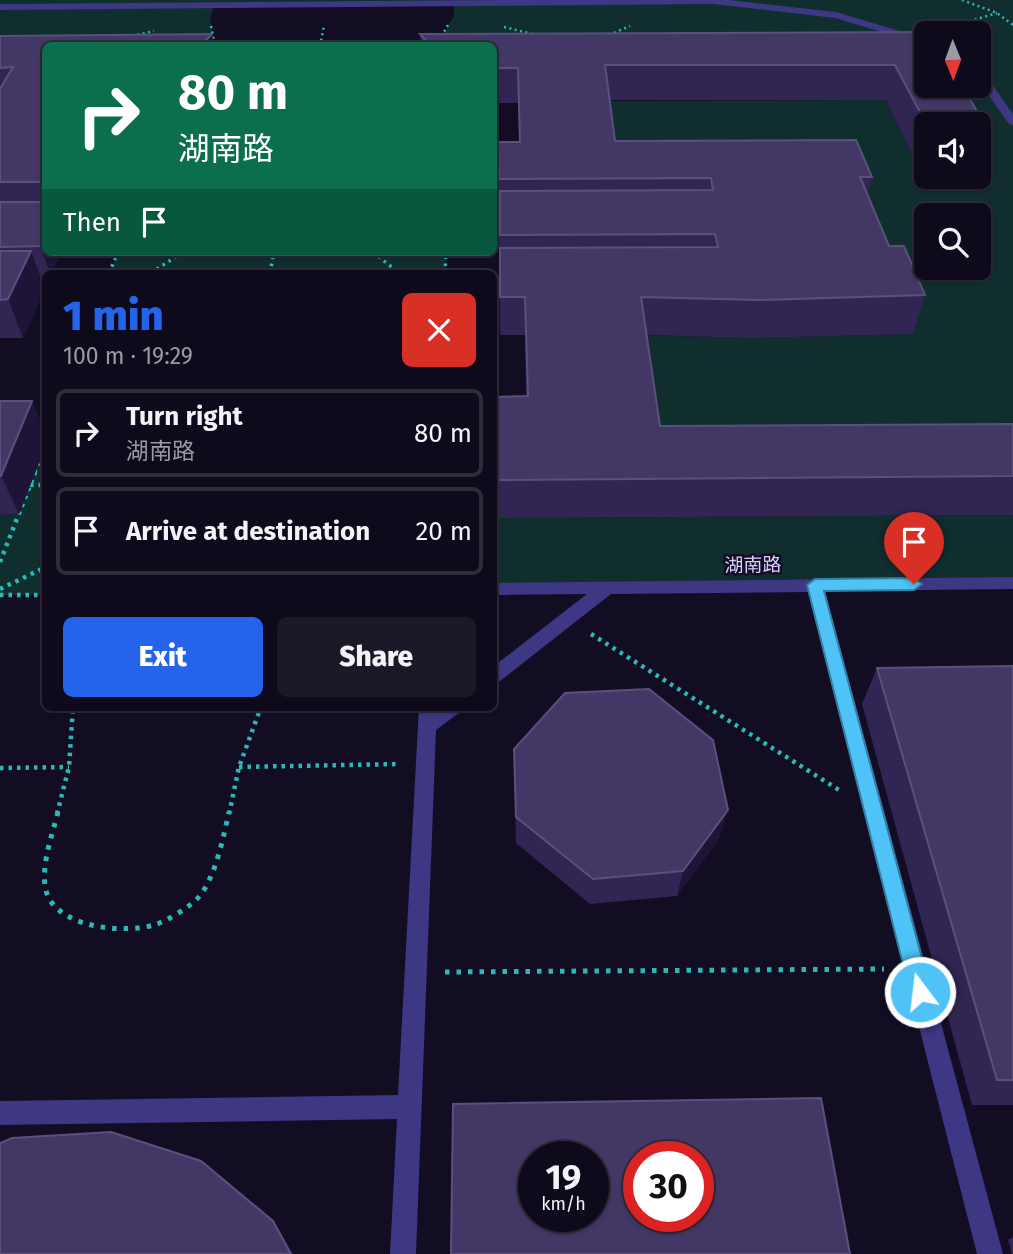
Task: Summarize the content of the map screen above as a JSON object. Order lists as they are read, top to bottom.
{
  "streets": {
    "street": ["湖南路"]
  },
  "north": "bottom",
  "page": {
    "turn": ["80 m", "湖南路"],
    "then": "Then",
    "heading": ["1 min", "100 m · 19:29"],
    "list": [
      {
        "name": "Turn right",
        "note": "湖南路",
        "value": "80 m"
      },
      {
        "name": "Arrive at destination",
        "value": "20 m"
      }
    ],
    "buttons": ["Exit", "Share"],
    "speed": "19 km/h",
    "limit": "30"
  }
}
